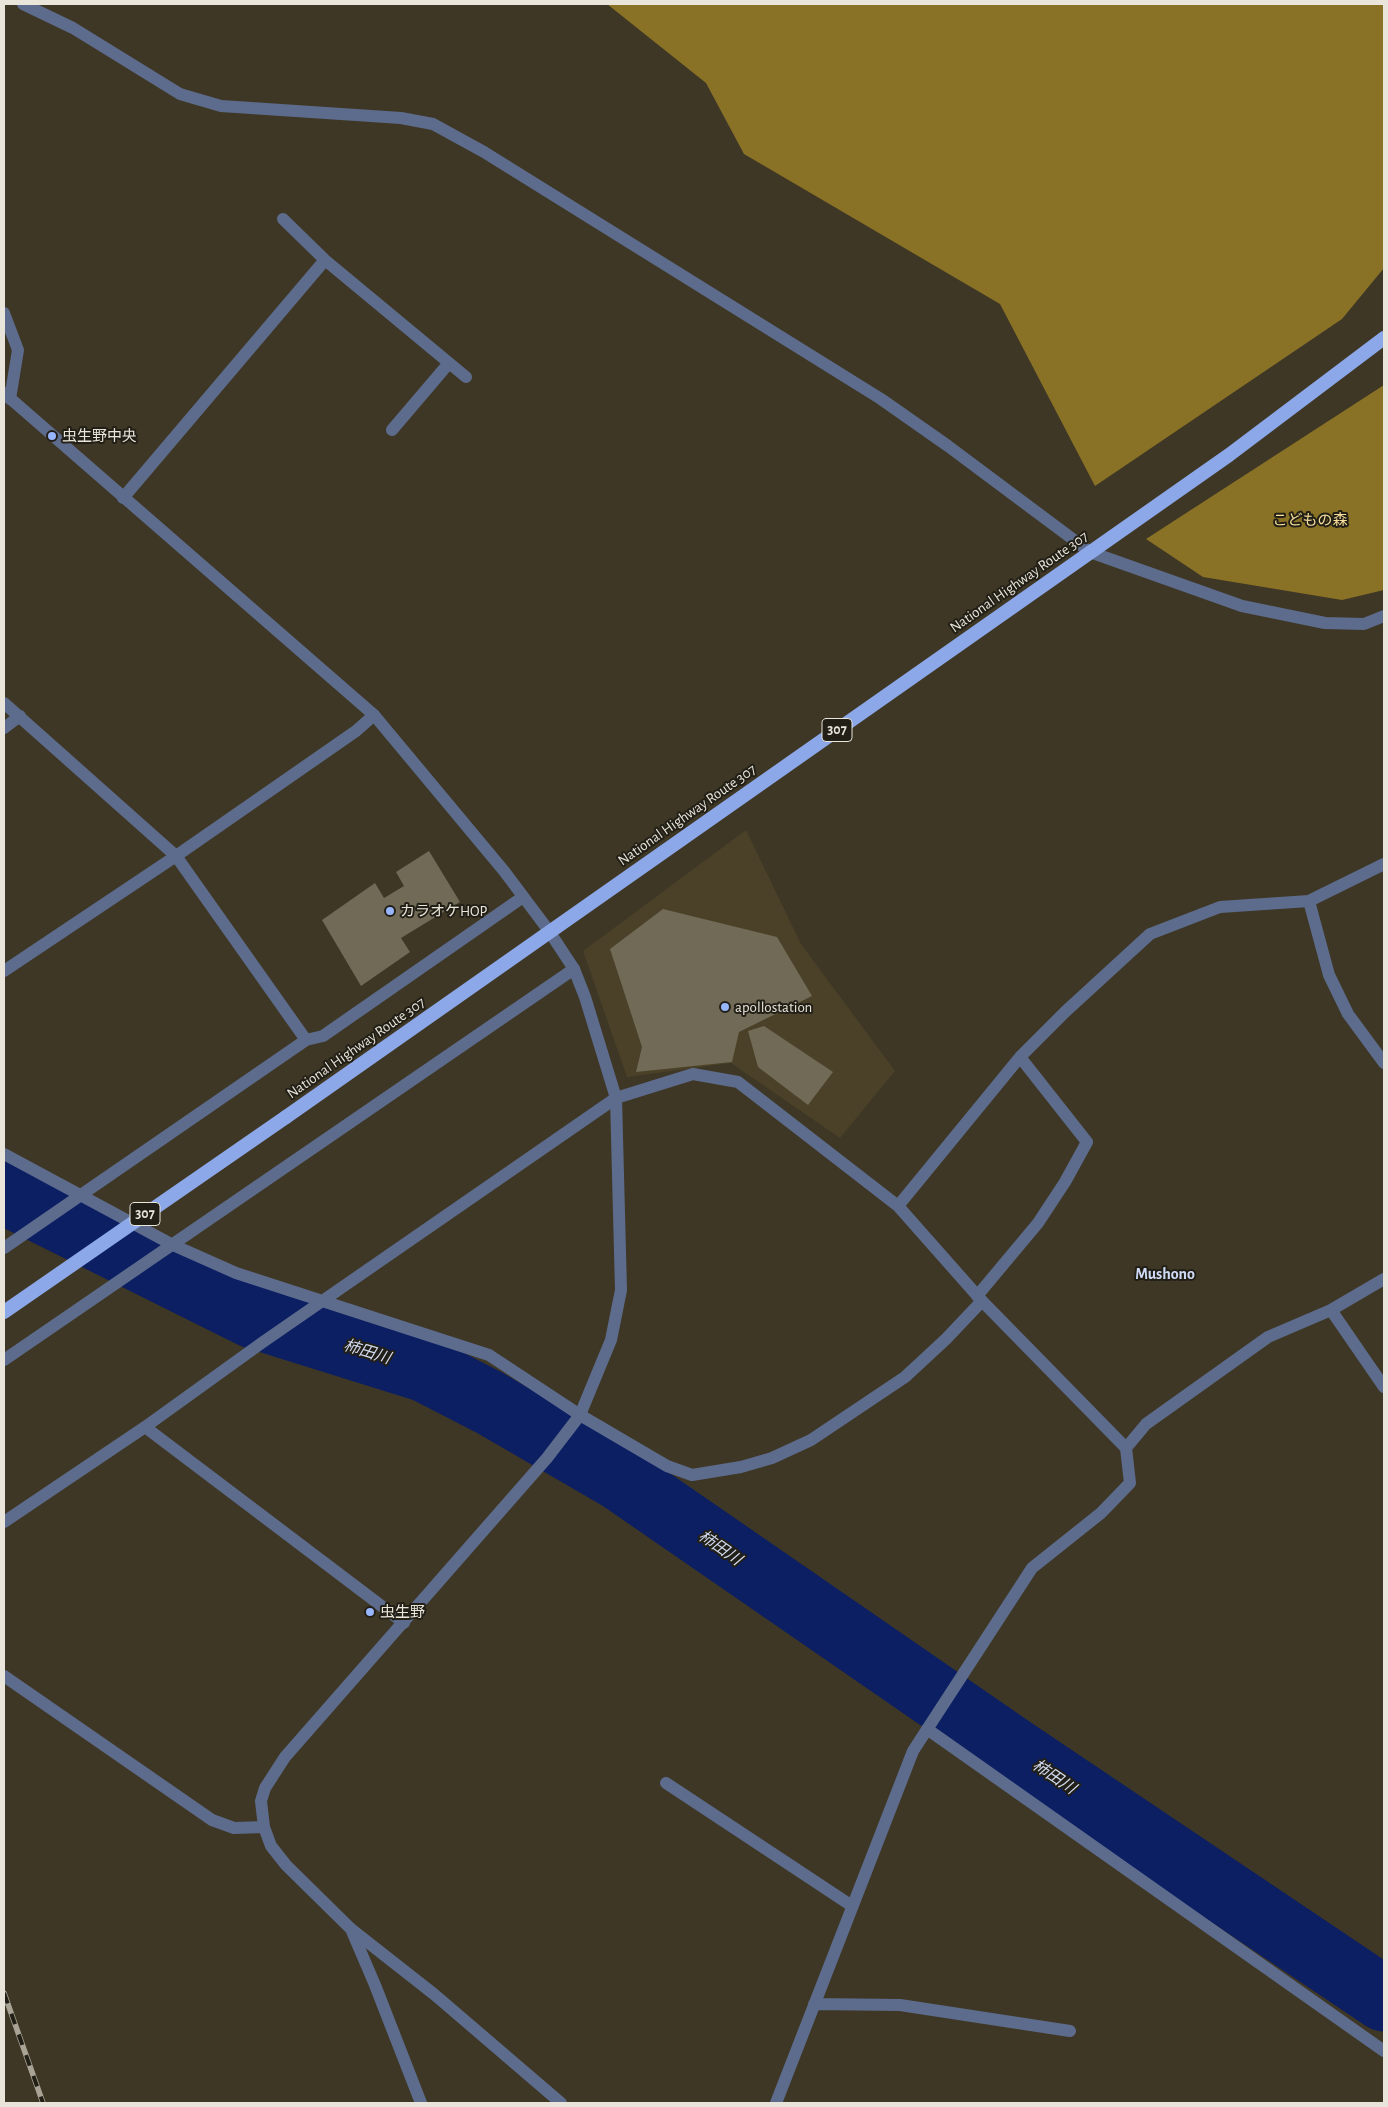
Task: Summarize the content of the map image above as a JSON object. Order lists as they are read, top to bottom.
{
  "streets": {
    "highway": ["National Highway Route 307", "307"]
  },
  "districts": ["Mushono"],
  "water": ["柿田川"],
  "parks": ["こどもの森"],
  "places": [
    "虫生野中央",
    "カラオケHOP",
    "apollostation",
    "虫生野"
  ]
}
